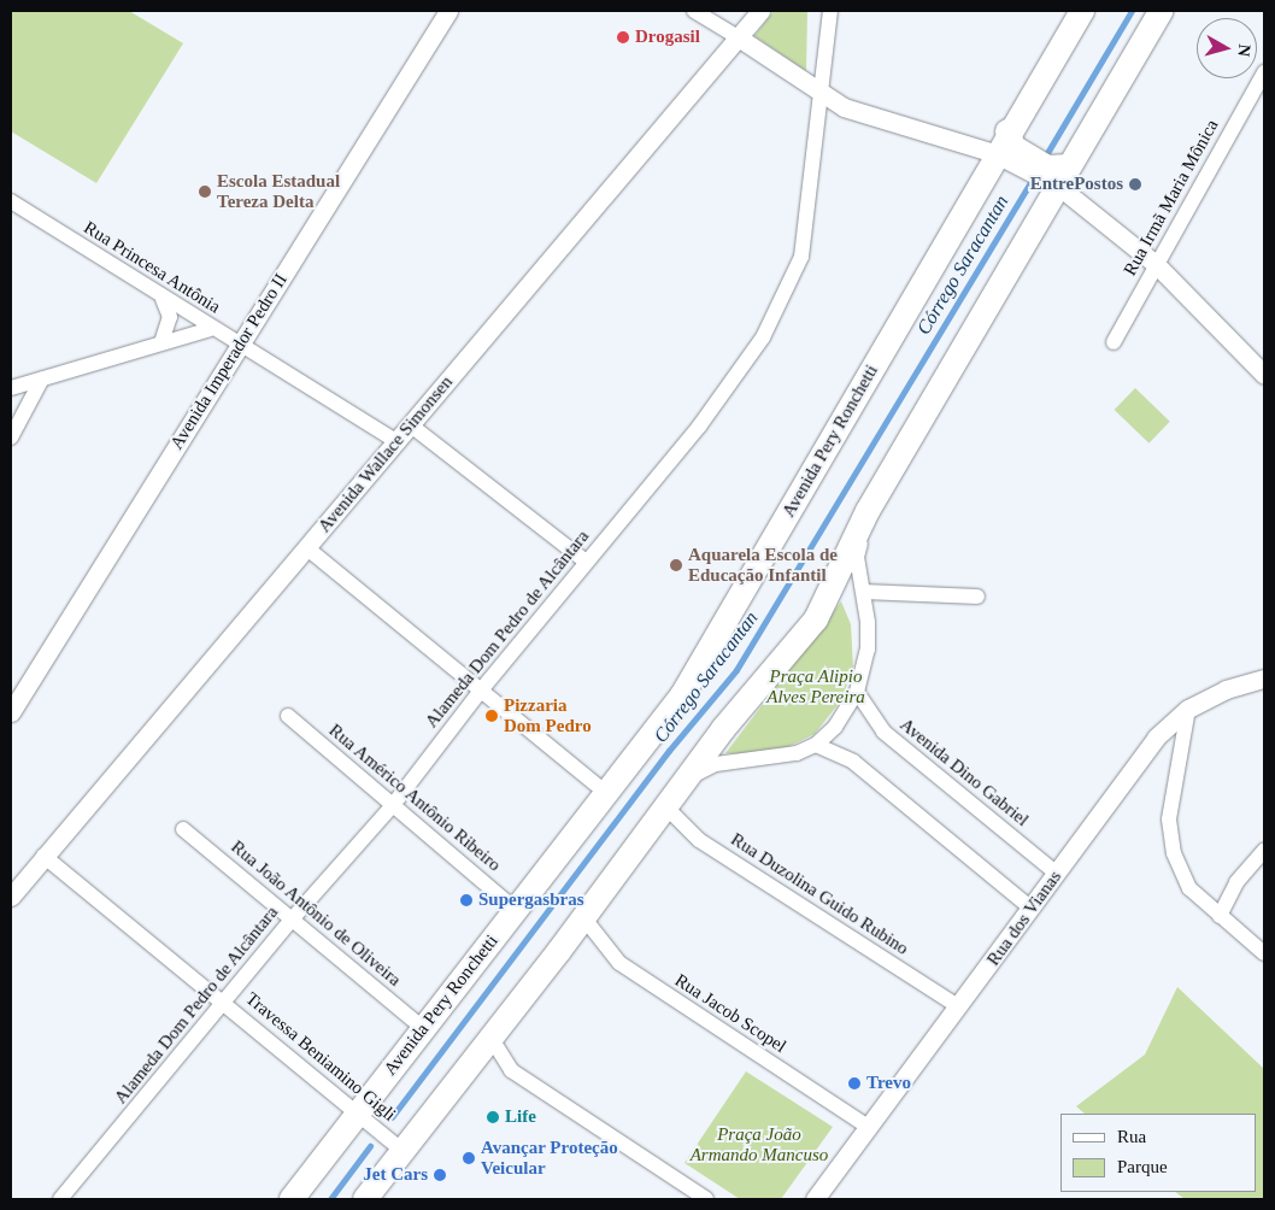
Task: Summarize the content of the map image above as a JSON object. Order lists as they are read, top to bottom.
{
  "streets": {
    "main road": ["Avenida Pery Ronchetti"],
    "street": [
      "Rua Irmã Maria Mônica",
      "Rua Princesa Antônia",
      "Avenida Imperador Pedro II",
      "Avenida Wallace Simonsen",
      "Alameda Dom Pedro de Alcântara",
      "Avenida Dino Gabriel",
      "Rua Américo Antônio Ribeiro",
      "Rua Duzolina Guido Rubino",
      "Rua João Antônio de Oliveira",
      "Rua dos Vianas",
      "Rua Jacob Scopel",
      "Travessa Beniamino Gigli"
    ]
  },
  "crossings": [
    ["Rua Princesa Antônia", "Avenida Imperador Pedro II"],
    ["Rua Princesa Antônia", "Avenida Wallace Simonsen"],
    ["Avenida Pery Ronchetti", "Rua Américo Antônio Ribeiro"],
    ["Avenida Pery Ronchetti", "Rua João Antônio de Oliveira"],
    ["Avenida Pery Ronchetti", "Travessa Beniamino Gigli"],
    ["Avenida Wallace Simonsen", "Travessa Beniamino Gigli"],
    ["Alameda Dom Pedro de Alcântara", "Rua Américo Antônio Ribeiro"],
    ["Alameda Dom Pedro de Alcântara", "Rua João Antônio de Oliveira"],
    ["Alameda Dom Pedro de Alcântara", "Travessa Beniamino Gigli"],
    ["Avenida Dino Gabriel", "Rua dos Vianas"],
    ["Rua Duzolina Guido Rubino", "Rua dos Vianas"],
    ["Rua dos Vianas", "Rua Jacob Scopel"]
  ],
  "water": ["Córrego Saracantan"],
  "parks": ["Praça Alipio Alves Pereira", "Praça João Armando Mancuso"],
  "places": [
    "Drogasil",
    "EntrePostos",
    "Escola Estadual Tereza Delta",
    "Aquarela Escola de Educação Infantil",
    "Pizzaria Dom Pedro",
    "Supergasbras",
    "Trevo",
    "Life",
    "Avançar Proteção Veicular",
    "Jet Cars"
  ],
  "legend": ["Rua", "Parque"],
  "north": "right"
}
